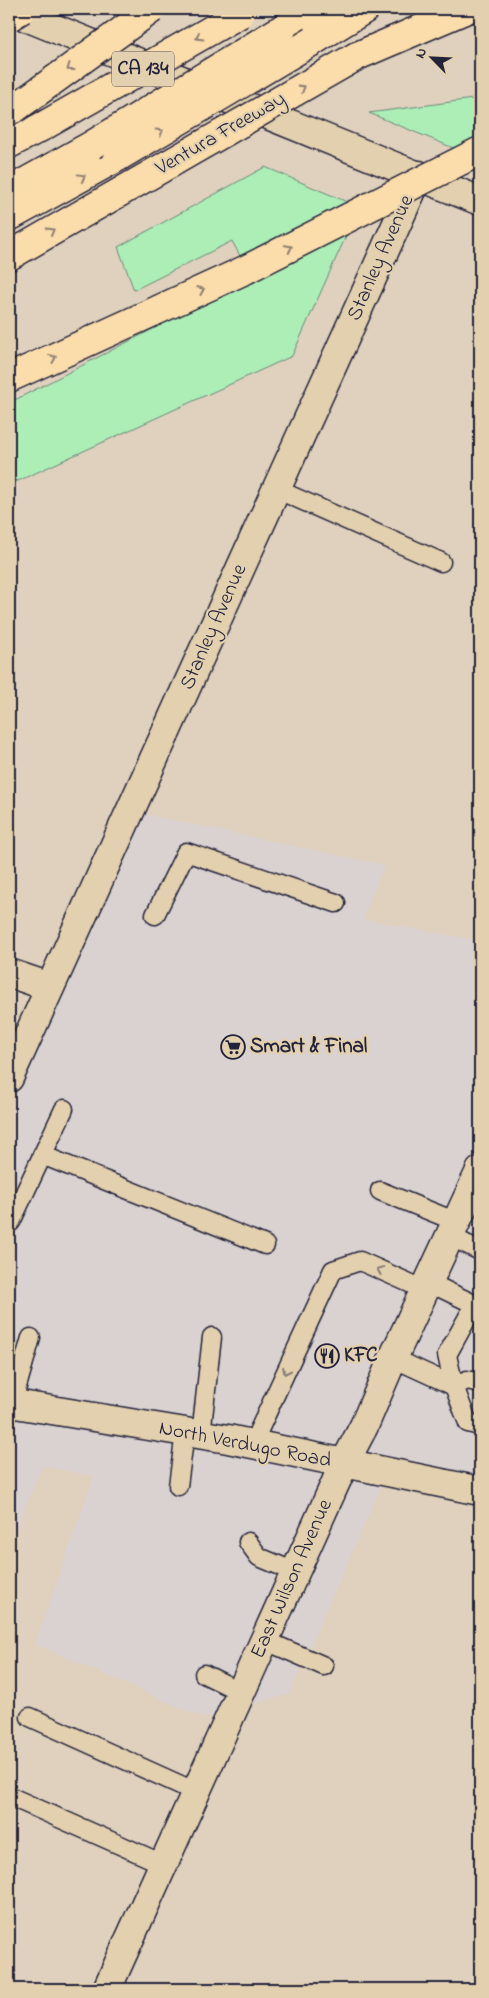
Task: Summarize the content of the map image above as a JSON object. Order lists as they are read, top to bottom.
{
  "streets": {
    "highway": ["CA 134", "Ventura Freeway"],
    "street": ["Stanley Avenue", "North Verdugo Road", "East Wilson Avenue"]
  },
  "crossings": [
    ["North Verdugo Road", "East Wilson Avenue"]
  ],
  "places": {
    "supermarket": ["Smart & Final"],
    "restaurant": ["KFC"]
  },
  "north": "top left"
}
